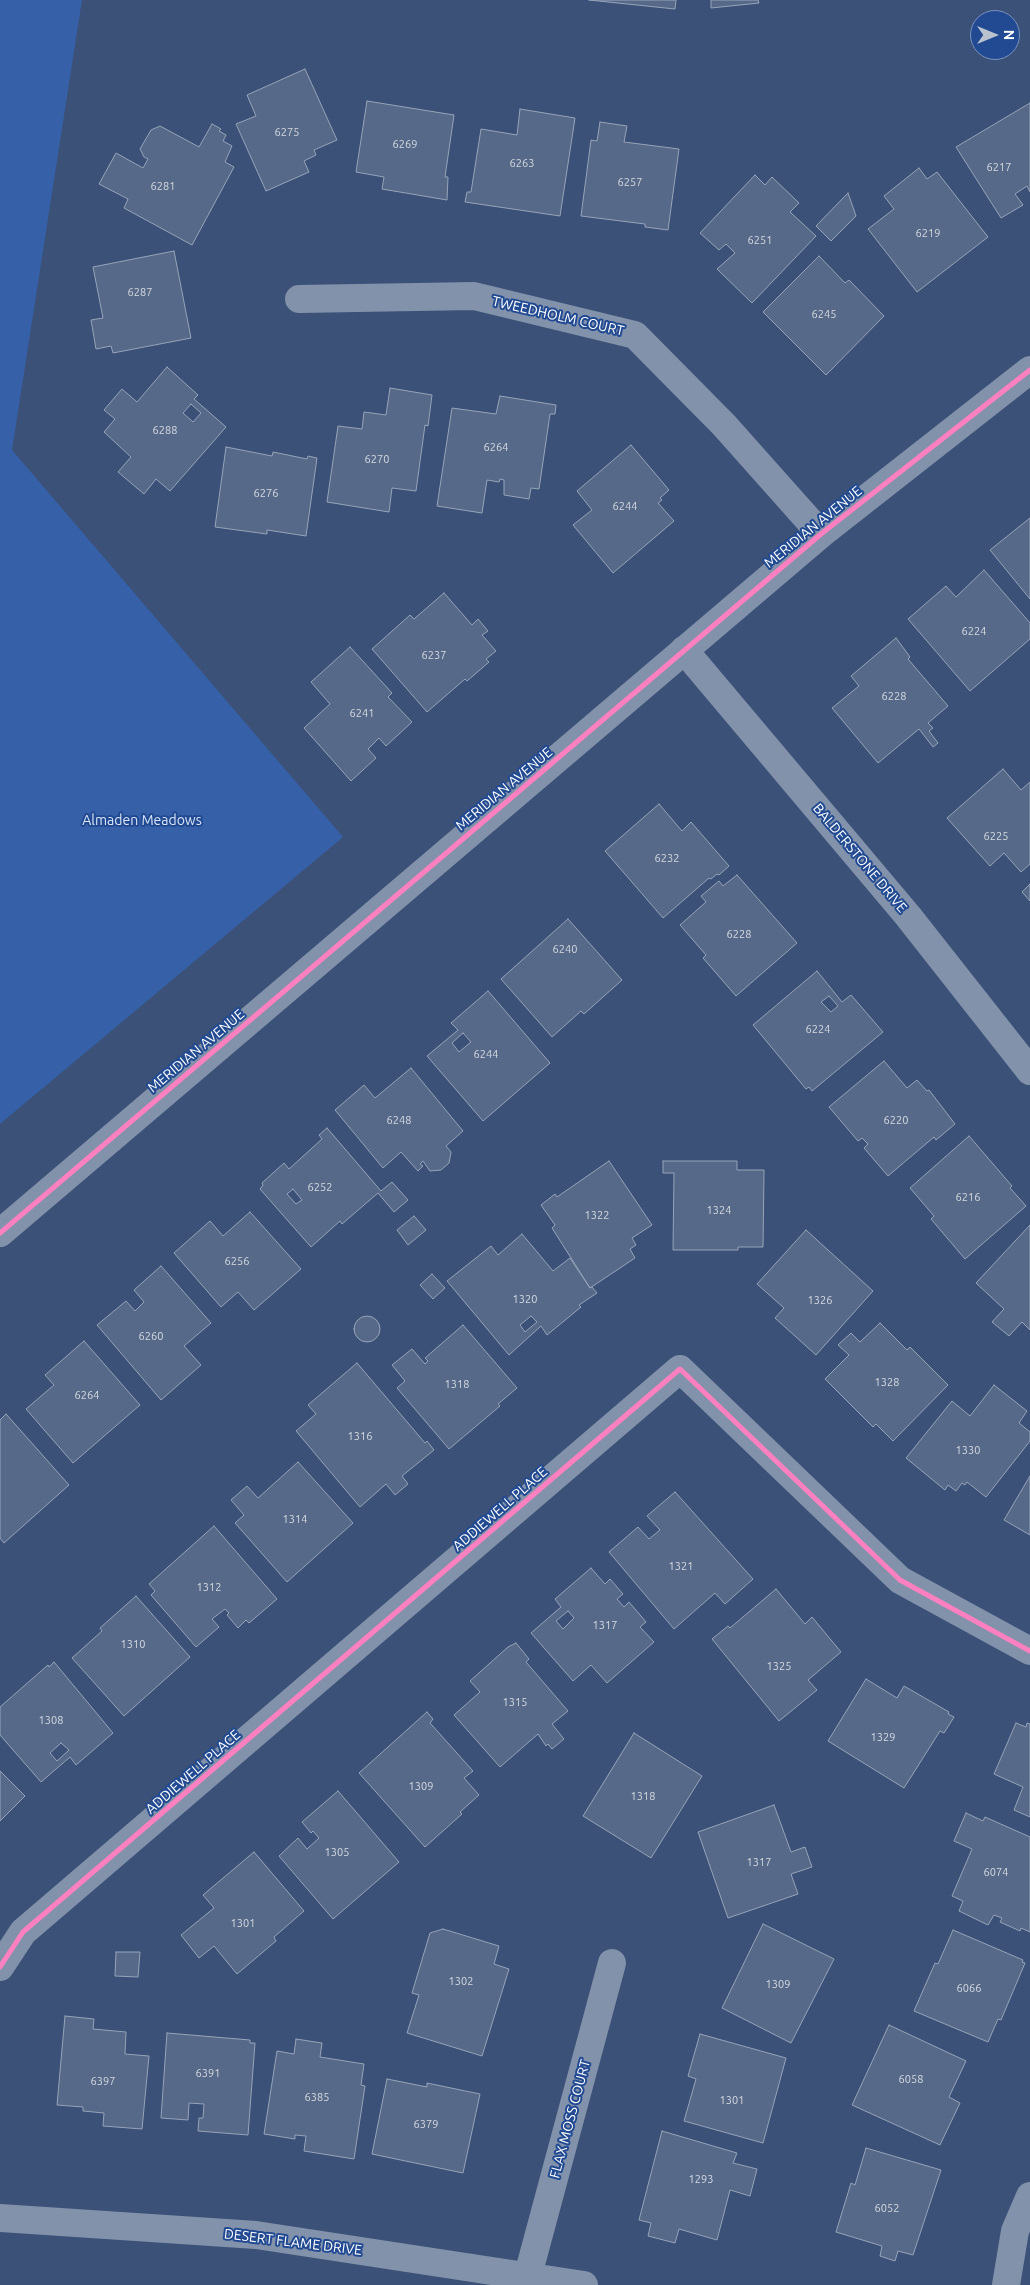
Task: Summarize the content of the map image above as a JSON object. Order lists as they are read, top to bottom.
{
  "streets": {
    "street": [
      "TWEEDHOLM COURT",
      "MERIDIAN AVENUE",
      "BALDERSTONE DRIVE",
      "ADDIEWELL PLACE",
      "FLAX MOSS COURT",
      "DESERT FLAME DRIVE"
    ]
  },
  "crossings": [
    ["TWEEDHOLM COURT", "MERIDIAN AVENUE"],
    ["MERIDIAN AVENUE", "BALDERSTONE DRIVE"],
    ["FLAX MOSS COURT", "DESERT FLAME DRIVE"]
  ],
  "parks": ["Almaden Meadows"],
  "house_numbers": [
    "6275",
    "6269",
    "6263",
    "6217",
    "6257",
    "6281",
    "6219",
    "6251",
    "6287",
    "6245",
    "6288",
    "6264",
    "6270",
    "6276",
    "6244",
    "6224",
    "6237",
    "6228",
    "6241",
    "6225",
    "6232",
    "6228",
    "6240",
    "6224",
    "6244",
    "6248",
    "6220",
    "6252",
    "6216",
    "1324",
    "1322",
    "6256",
    "1320",
    "1326",
    "6260",
    "1328",
    "1318",
    "6264",
    "1316",
    "1330",
    "1314",
    "1321",
    "1312",
    "1317",
    "1310",
    "1325",
    "1315",
    "1308",
    "1329",
    "1309",
    "1318",
    "1305",
    "1317",
    "6074",
    "1301",
    "1302",
    "1309",
    "6066",
    "6391",
    "6058",
    "6397",
    "6385",
    "1301",
    "6379",
    "1293",
    "6052"
  ],
  "north": "right"
}
